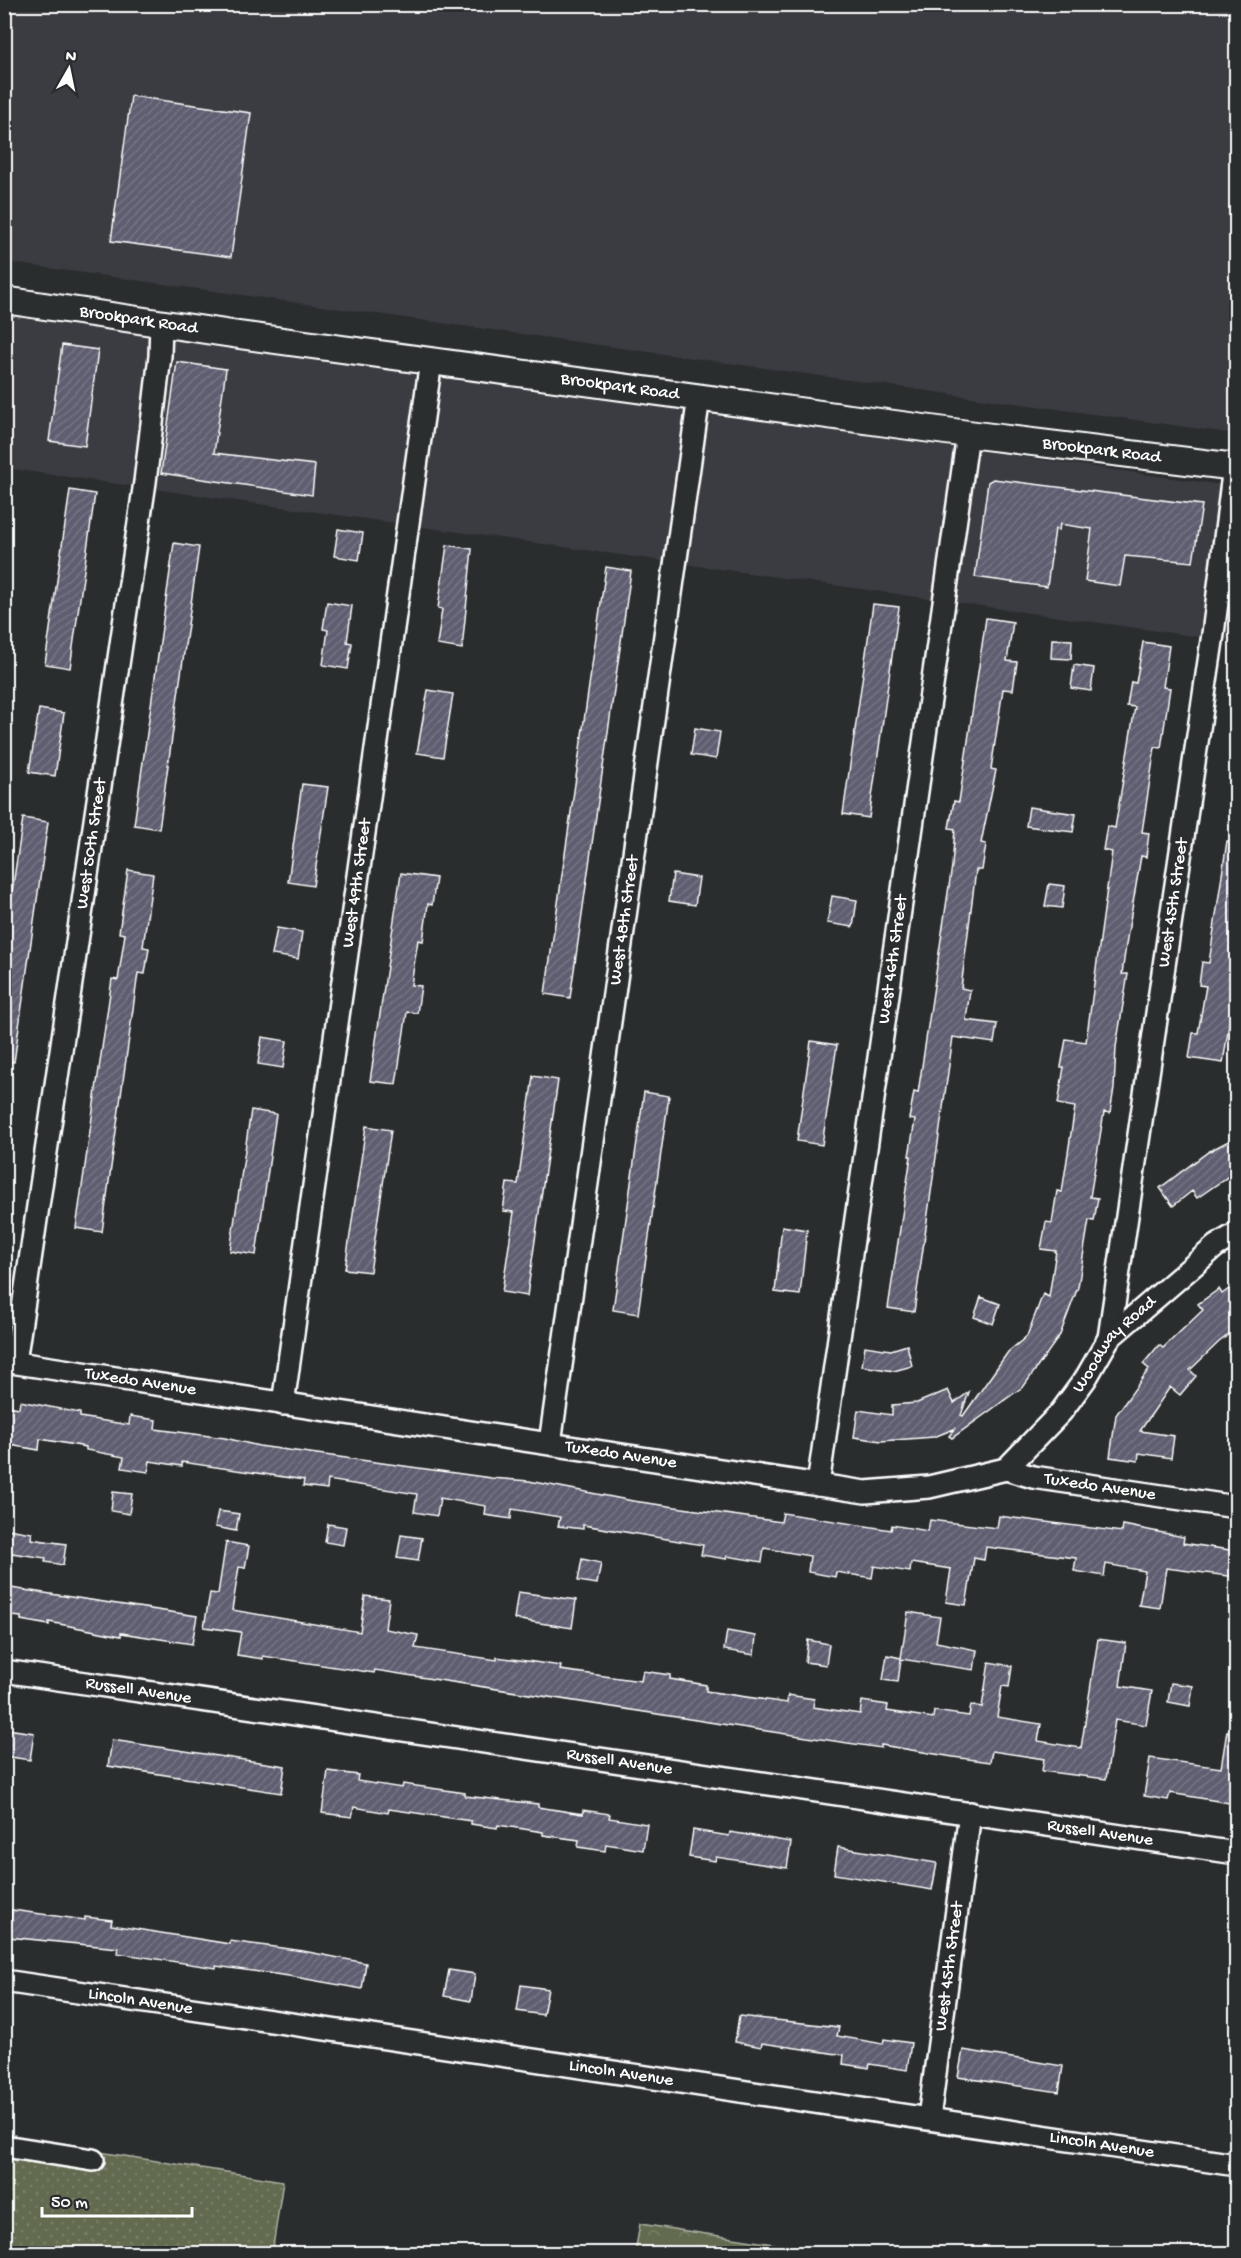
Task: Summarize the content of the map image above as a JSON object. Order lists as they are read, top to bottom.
{
  "streets": {
    "main road": ["Brookpark Road"],
    "street": [
      "West 50th Street",
      "West 49th Street",
      "West 45th Street",
      "West 48th Street",
      "West 46th Street",
      "Woodway Road",
      "Tuxedo Avenue",
      "Russell Avenue",
      "Lincoln Avenue"
    ]
  },
  "crossings": [
    ["Brookpark Road", "West 50th Street"],
    ["Brookpark Road", "West 49th Street"],
    ["Brookpark Road", "West 45th Street"],
    ["Brookpark Road", "West 48th Street"],
    ["Brookpark Road", "West 46th Street"],
    ["West 50th Street", "Tuxedo Avenue"],
    ["West 49th Street", "Tuxedo Avenue"],
    ["West 45th Street", "Woodway Road"],
    ["West 45th Street", "Russell Avenue"],
    ["West 45th Street", "Lincoln Avenue"],
    ["West 48th Street", "Tuxedo Avenue"],
    ["West 46th Street", "Tuxedo Avenue"],
    ["Woodway Road", "Tuxedo Avenue"]
  ],
  "scale_bar": "50 m",
  "north": "top"
}
